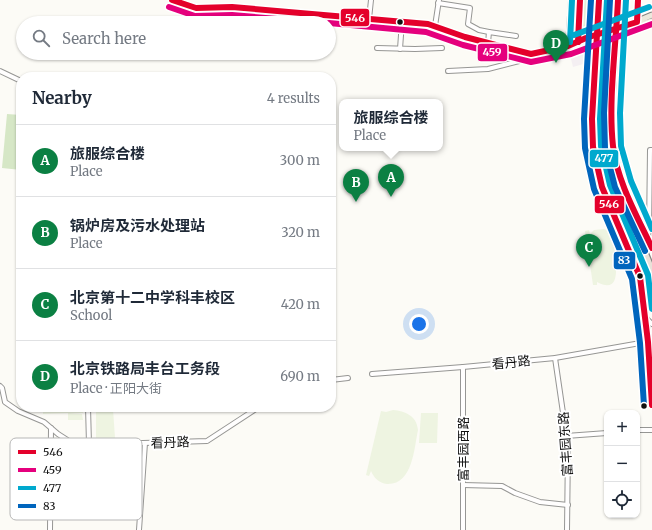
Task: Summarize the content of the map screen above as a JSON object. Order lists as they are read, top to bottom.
{
  "streets": {
    "street": ["看丹路", "富丰园东路", "富丰园西路"]
  },
  "crossings": [
    ["看丹路", "富丰园东路"],
    ["看丹路", "富丰园西路"]
  ],
  "lines": [
    "transit line 546",
    "transit line 477",
    "transit line 83",
    "transit line 459"
  ],
  "legend": [
    "546",
    "459",
    "477",
    "83"
  ],
  "page": {
    "search": "Search here",
    "pins": [
      "D",
      "A",
      "B",
      "C"
    ],
    "heading": ["Nearby", "4 results"],
    "popup": ["旅服综合楼", "Place"],
    "list": [
      {
        "mark": "A",
        "name": "旅服综合楼",
        "note": "Place",
        "value": "300 m"
      },
      {
        "mark": "B",
        "name": "锅炉房及污水处理站",
        "note": "Place",
        "value": "320 m"
      },
      {
        "mark": "C",
        "name": "北京第十二中学科丰校区",
        "note": "School",
        "value": "420 m"
      },
      {
        "mark": "D",
        "name": "北京铁路局丰台工务段",
        "note": "Place · 正阳大街",
        "value": "690 m"
      }
    ],
    "map_buttons": ["+", "−"]
  }
}
